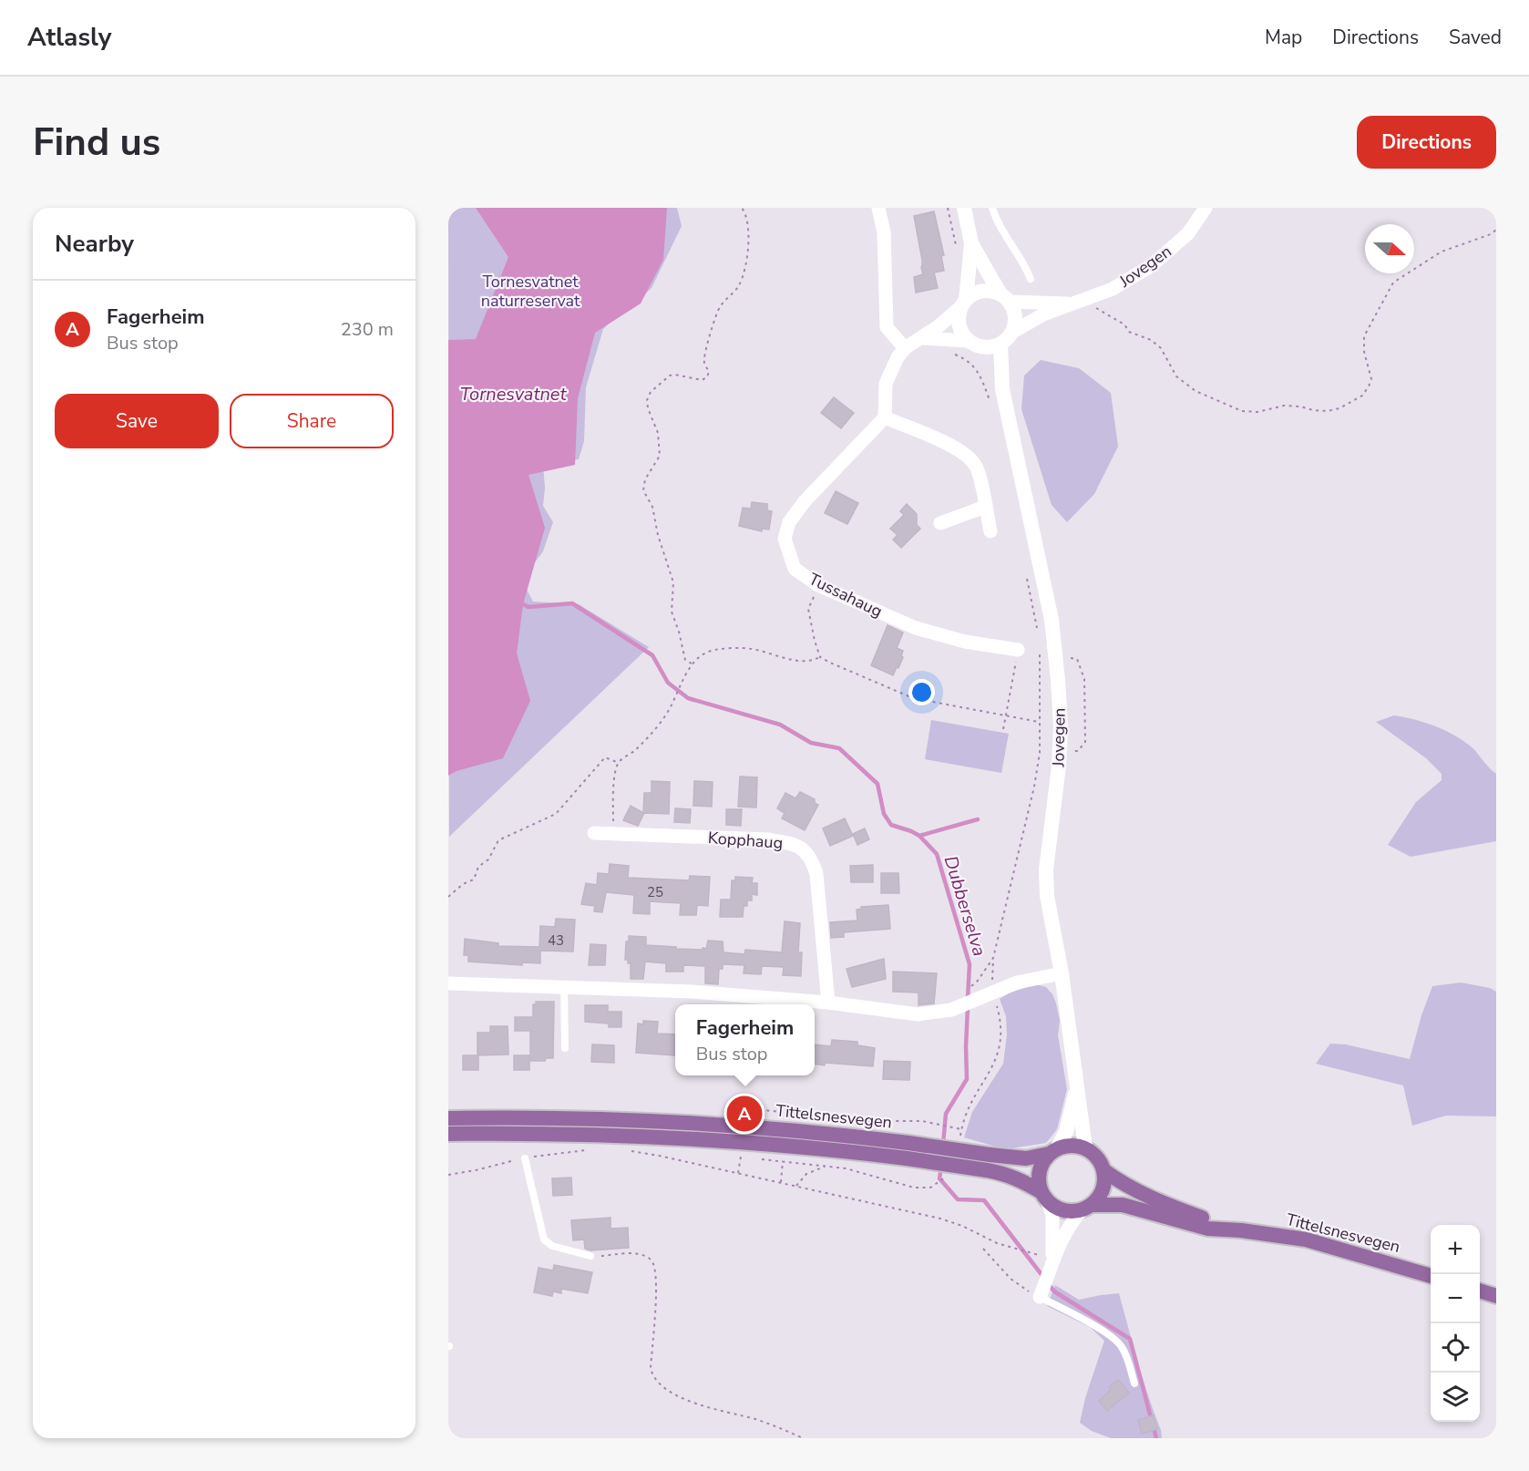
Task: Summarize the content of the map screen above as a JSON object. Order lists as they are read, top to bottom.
{
  "streets": {
    "main road": ["Tittelsnesvegen"],
    "street": ["Jovegen", "Tussahaug", "Kopphaug"]
  },
  "crossings": [
    ["Jovegen", "Tittelsnesvegen"]
  ],
  "water": ["Tornesvatnet", "Dubberselva"],
  "parks": ["Tornesvatnet naturreservat"],
  "house_numbers": ["25", "43"],
  "north": "right",
  "page": {
    "header": "Atlasly",
    "nav": ["Map", "Directions", "Saved"],
    "buttons": [
      "Directions",
      ["Save", "Share"]
    ],
    "title": "Find us",
    "heading": "Nearby",
    "list": [
      {
        "mark": "A",
        "name": "Fagerheim",
        "note": "Bus stop",
        "value": "230 m"
      }
    ],
    "popup": ["Fagerheim", "Bus stop"],
    "pins": "A",
    "map_buttons": ["+", "−"]
  }
}
